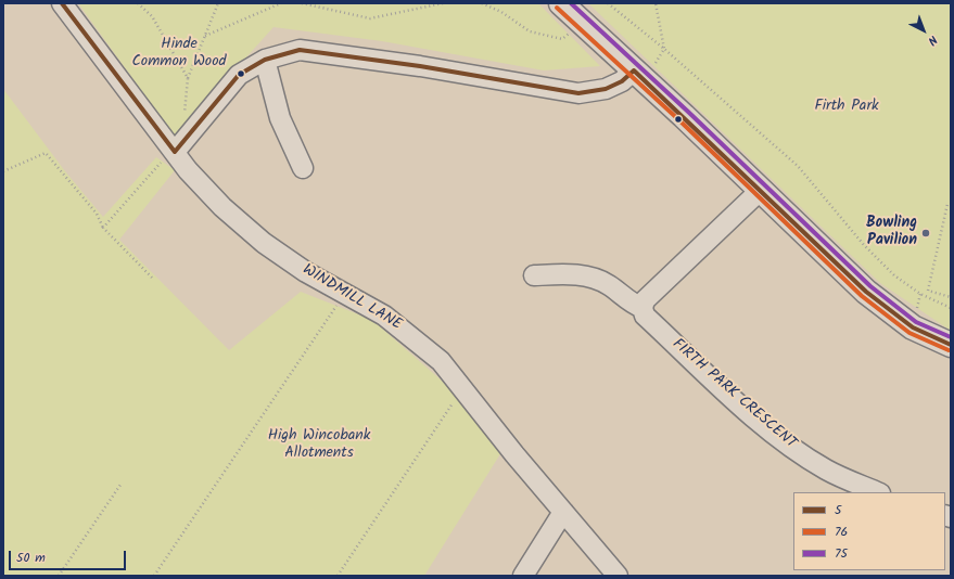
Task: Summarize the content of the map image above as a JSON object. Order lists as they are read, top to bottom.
{
  "streets": {
    "street": ["WINDMILL LANE", "FIRTH PARK CRESCENT"]
  },
  "parks": ["Hinde Common Wood", "Firth Park", "High Wincobank Allotments"],
  "places": ["Bowling Pavilion"],
  "lines": ["transit line 5", "transit line 75", "transit line 76"],
  "legend": ["5", "76", "75"],
  "scale_bar": "50 m",
  "north": "bottom right"
}
